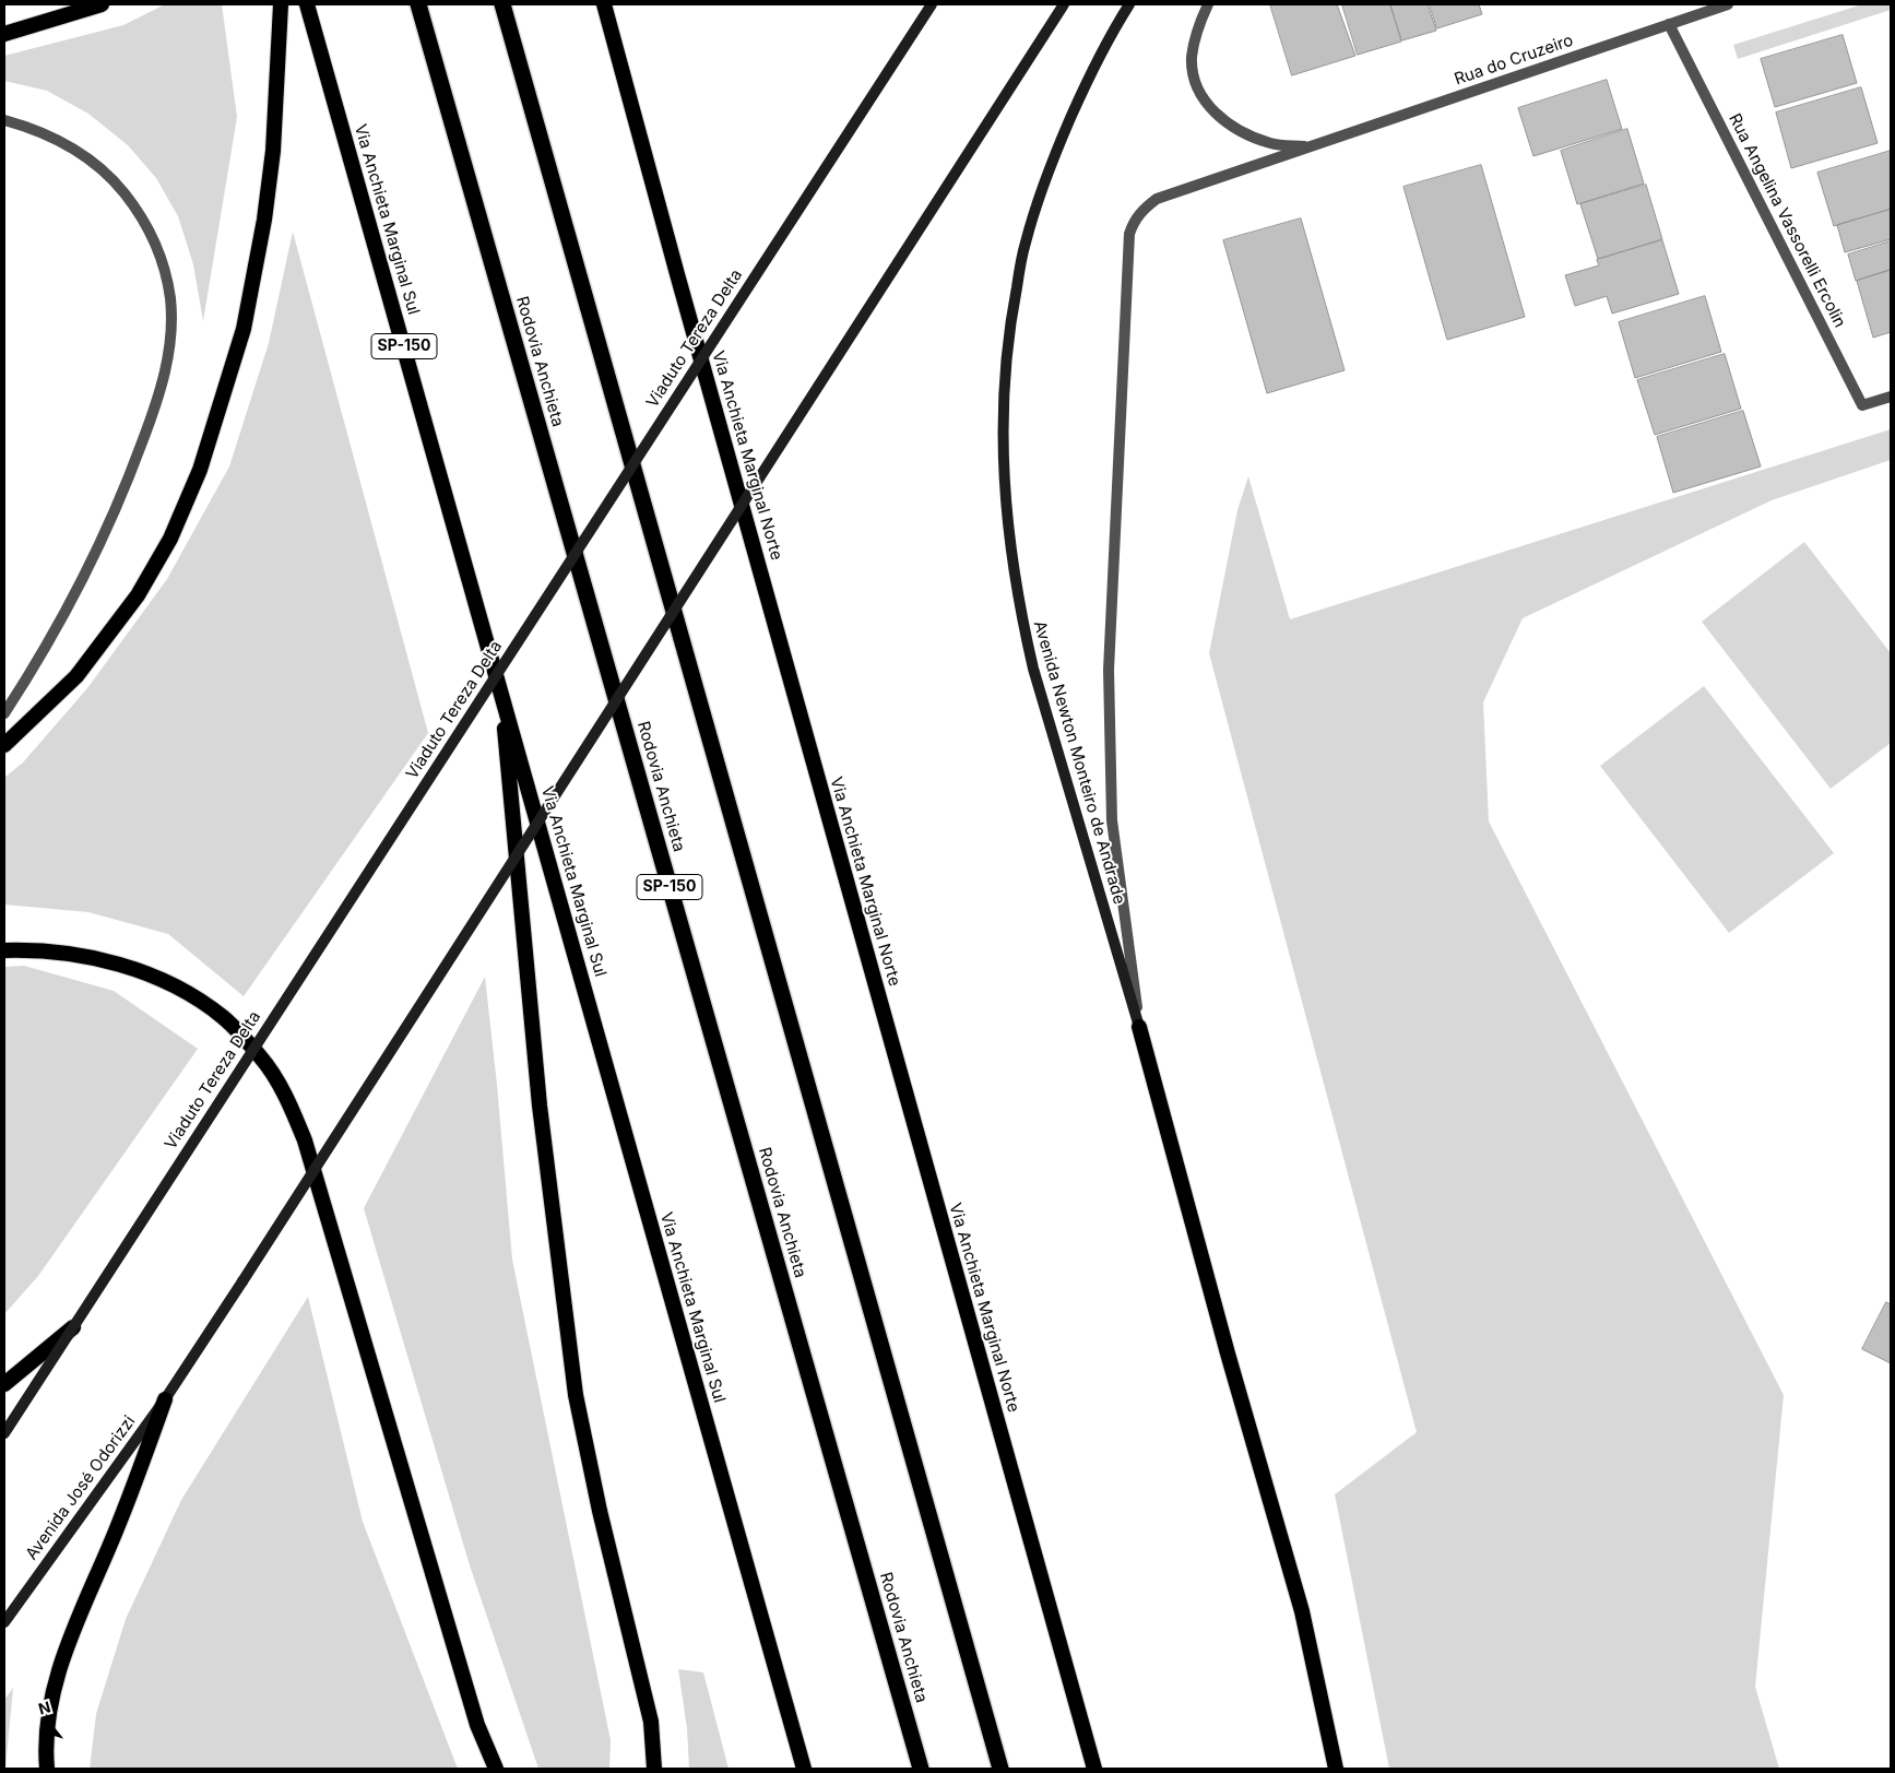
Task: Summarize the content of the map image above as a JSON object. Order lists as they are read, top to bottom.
{
  "streets": {
    "highway": [
      "Via Anchieta Marginal Sul",
      "SP-150",
      "Rodovia Anchieta",
      "Via Anchieta Marginal Norte"
    ],
    "main road": ["Viaduto Tereza Delta", "Avenida Newton Monteiro de Andrade", "Avenida José Odorizzi"],
    "street": ["Rua do Cruzeiro", "Rua Angelina Vassorelli Ercolin"]
  },
  "crossings": [
    ["Rua do Cruzeiro", "Rua Angelina Vassorelli Ercolin"],
    ["Rua do Cruzeiro", "Avenida Newton Monteiro de Andrade"]
  ],
  "north": "top"
}
